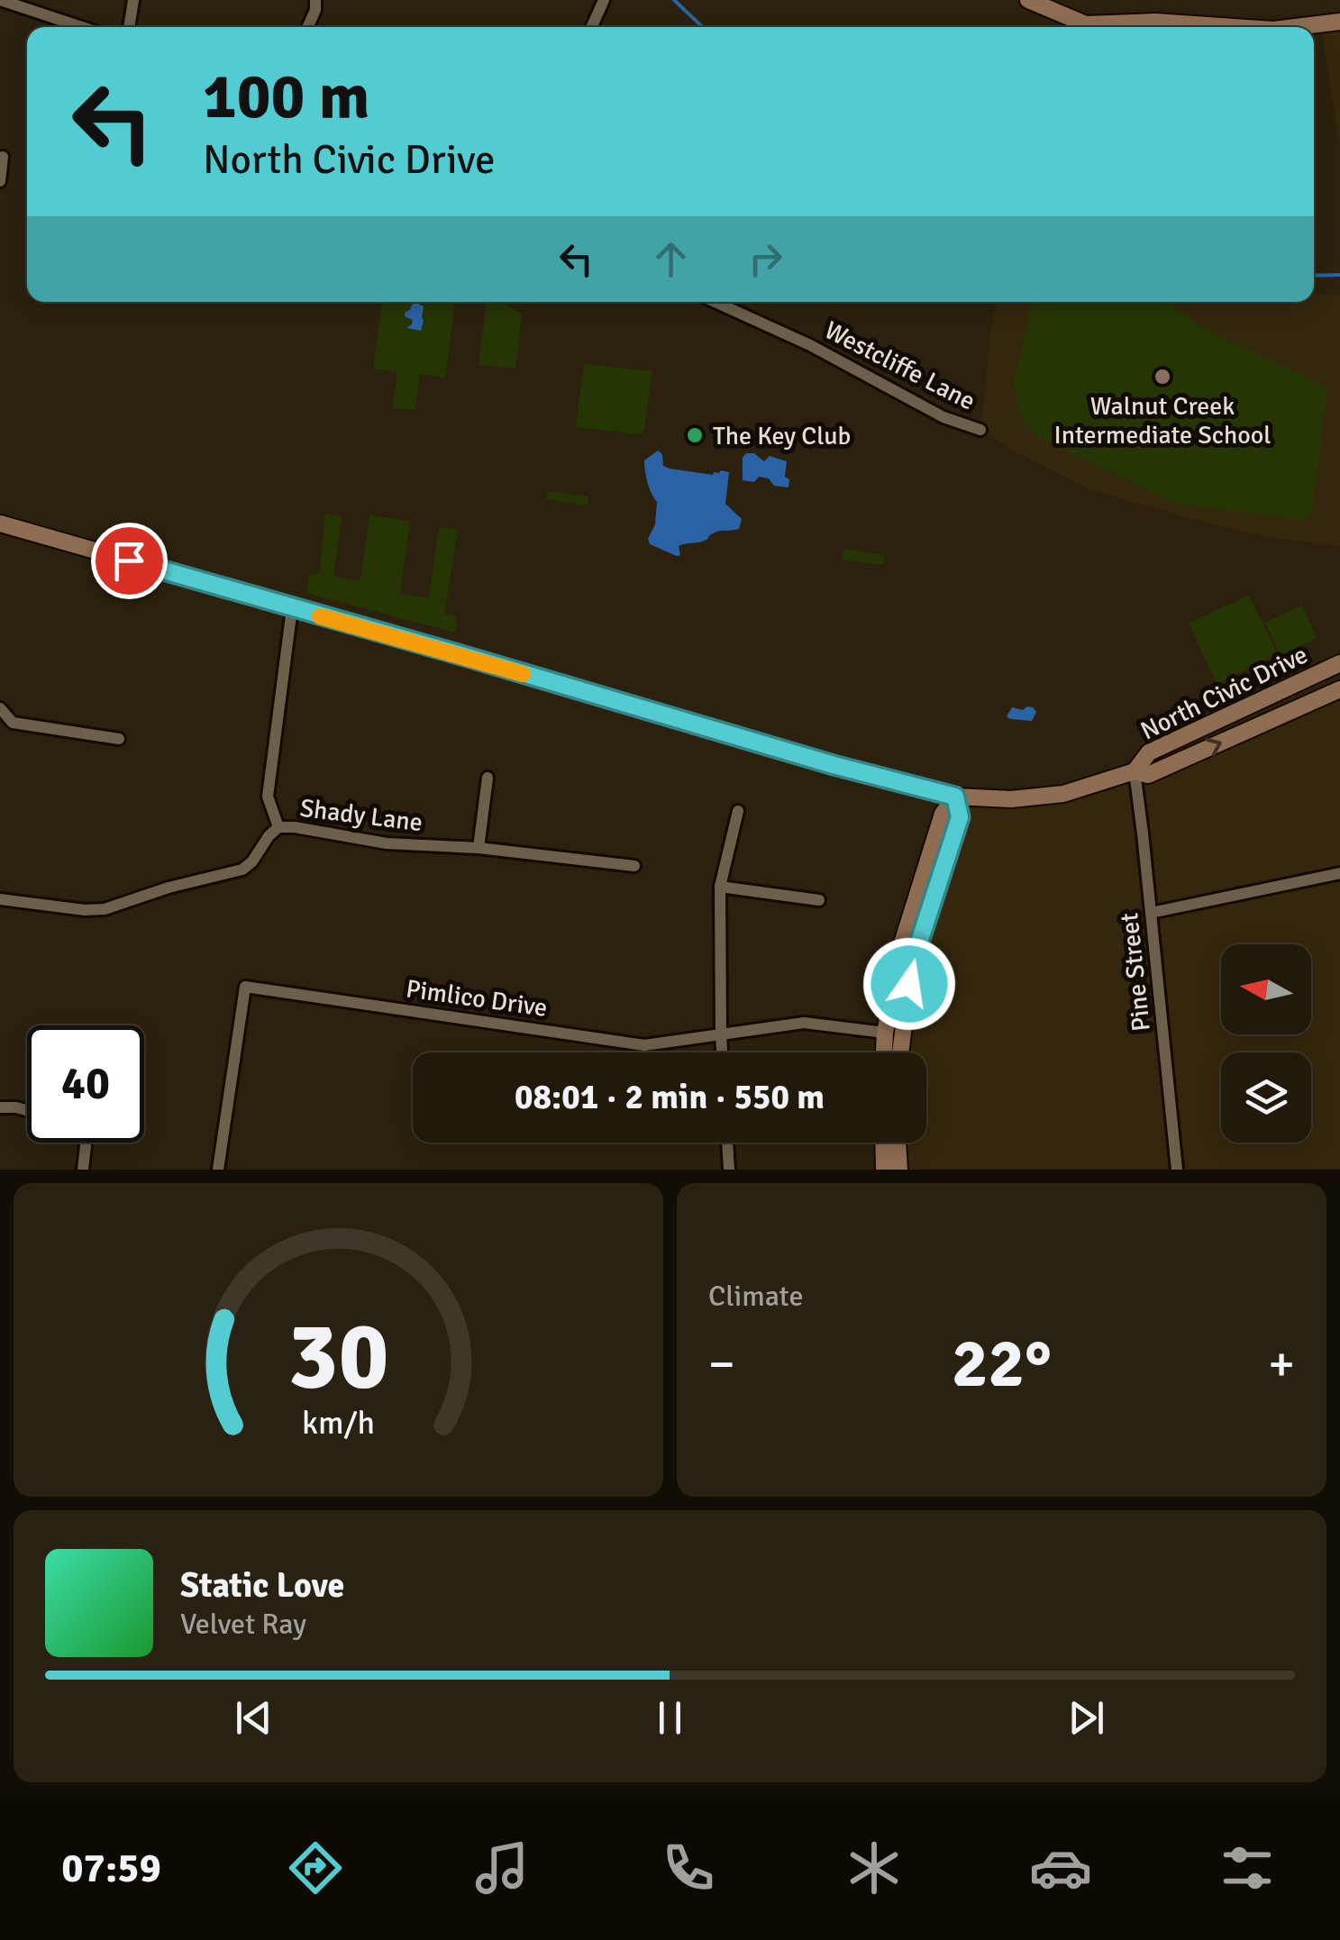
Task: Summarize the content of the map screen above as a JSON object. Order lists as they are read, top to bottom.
{
  "streets": {
    "main road": ["North Civic Drive"],
    "street": [
      "Westcliffe Lane",
      "Shady Lane",
      "Pine Street",
      "Pimlico Drive"
    ]
  },
  "crossings": [
    ["North Civic Drive", "Pine Street"]
  ],
  "places": ["Walnut Creek Intermediate School", "The Key Club"],
  "north": "left",
  "page": {
    "turn": ["100 m", "North Civic Drive"],
    "limit": "40",
    "trip": "08:01 · 2 min · 550 m",
    "tile": "Climate",
    "heat": ["−", "22°", "+"],
    "song": ["Static Love", "Velvet Ray"],
    "tabs": "07:59",
    "gauge": ["30", "km/h"]
  }
}
